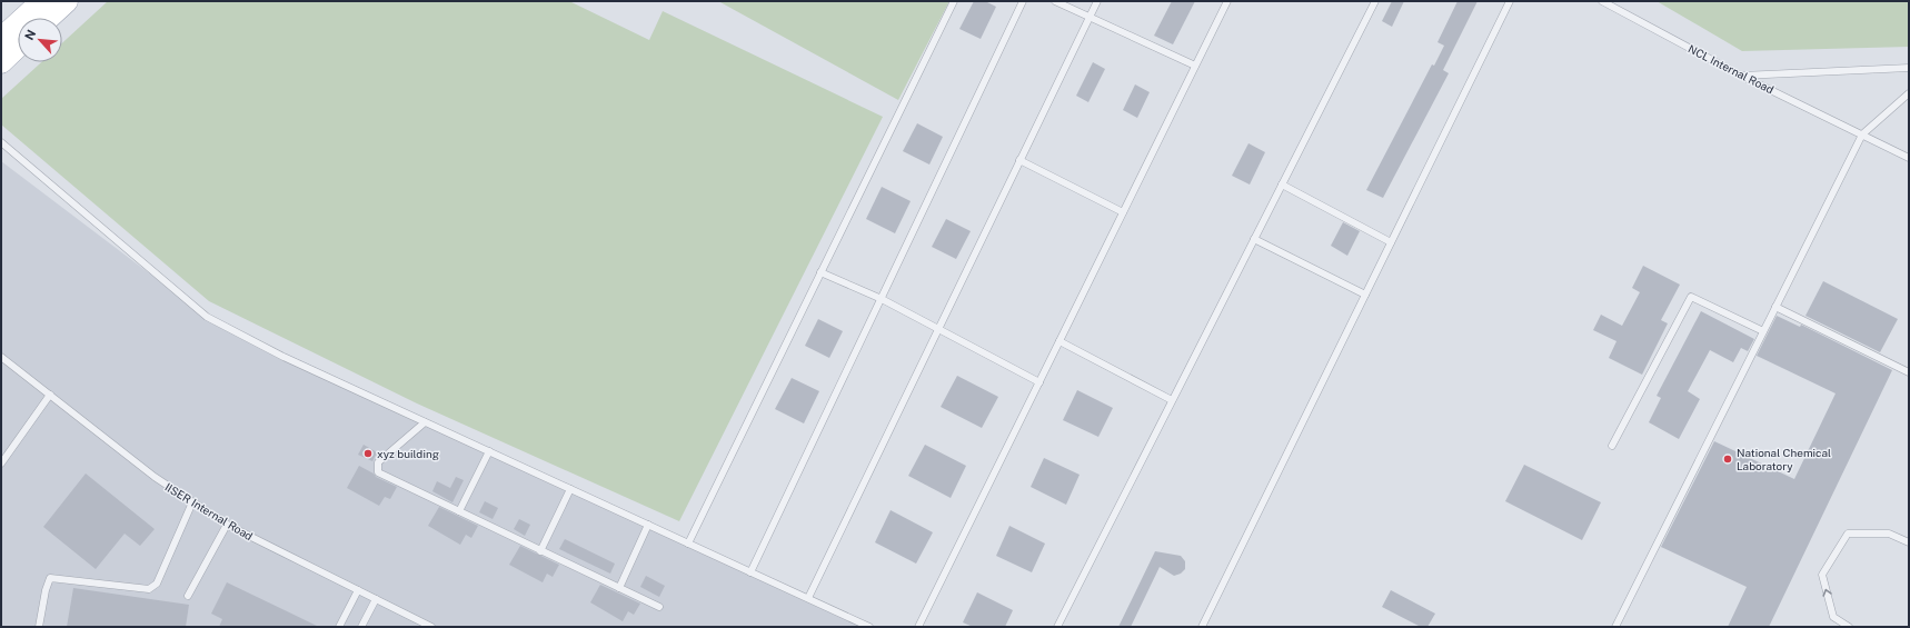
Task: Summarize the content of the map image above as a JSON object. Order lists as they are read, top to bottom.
{
  "streets": {
    "lane": ["NCL Internal Road", "IISER Internal Road"]
  },
  "places": ["xyz building", "National Chemical Laboratory"],
  "north": "top left"
}
